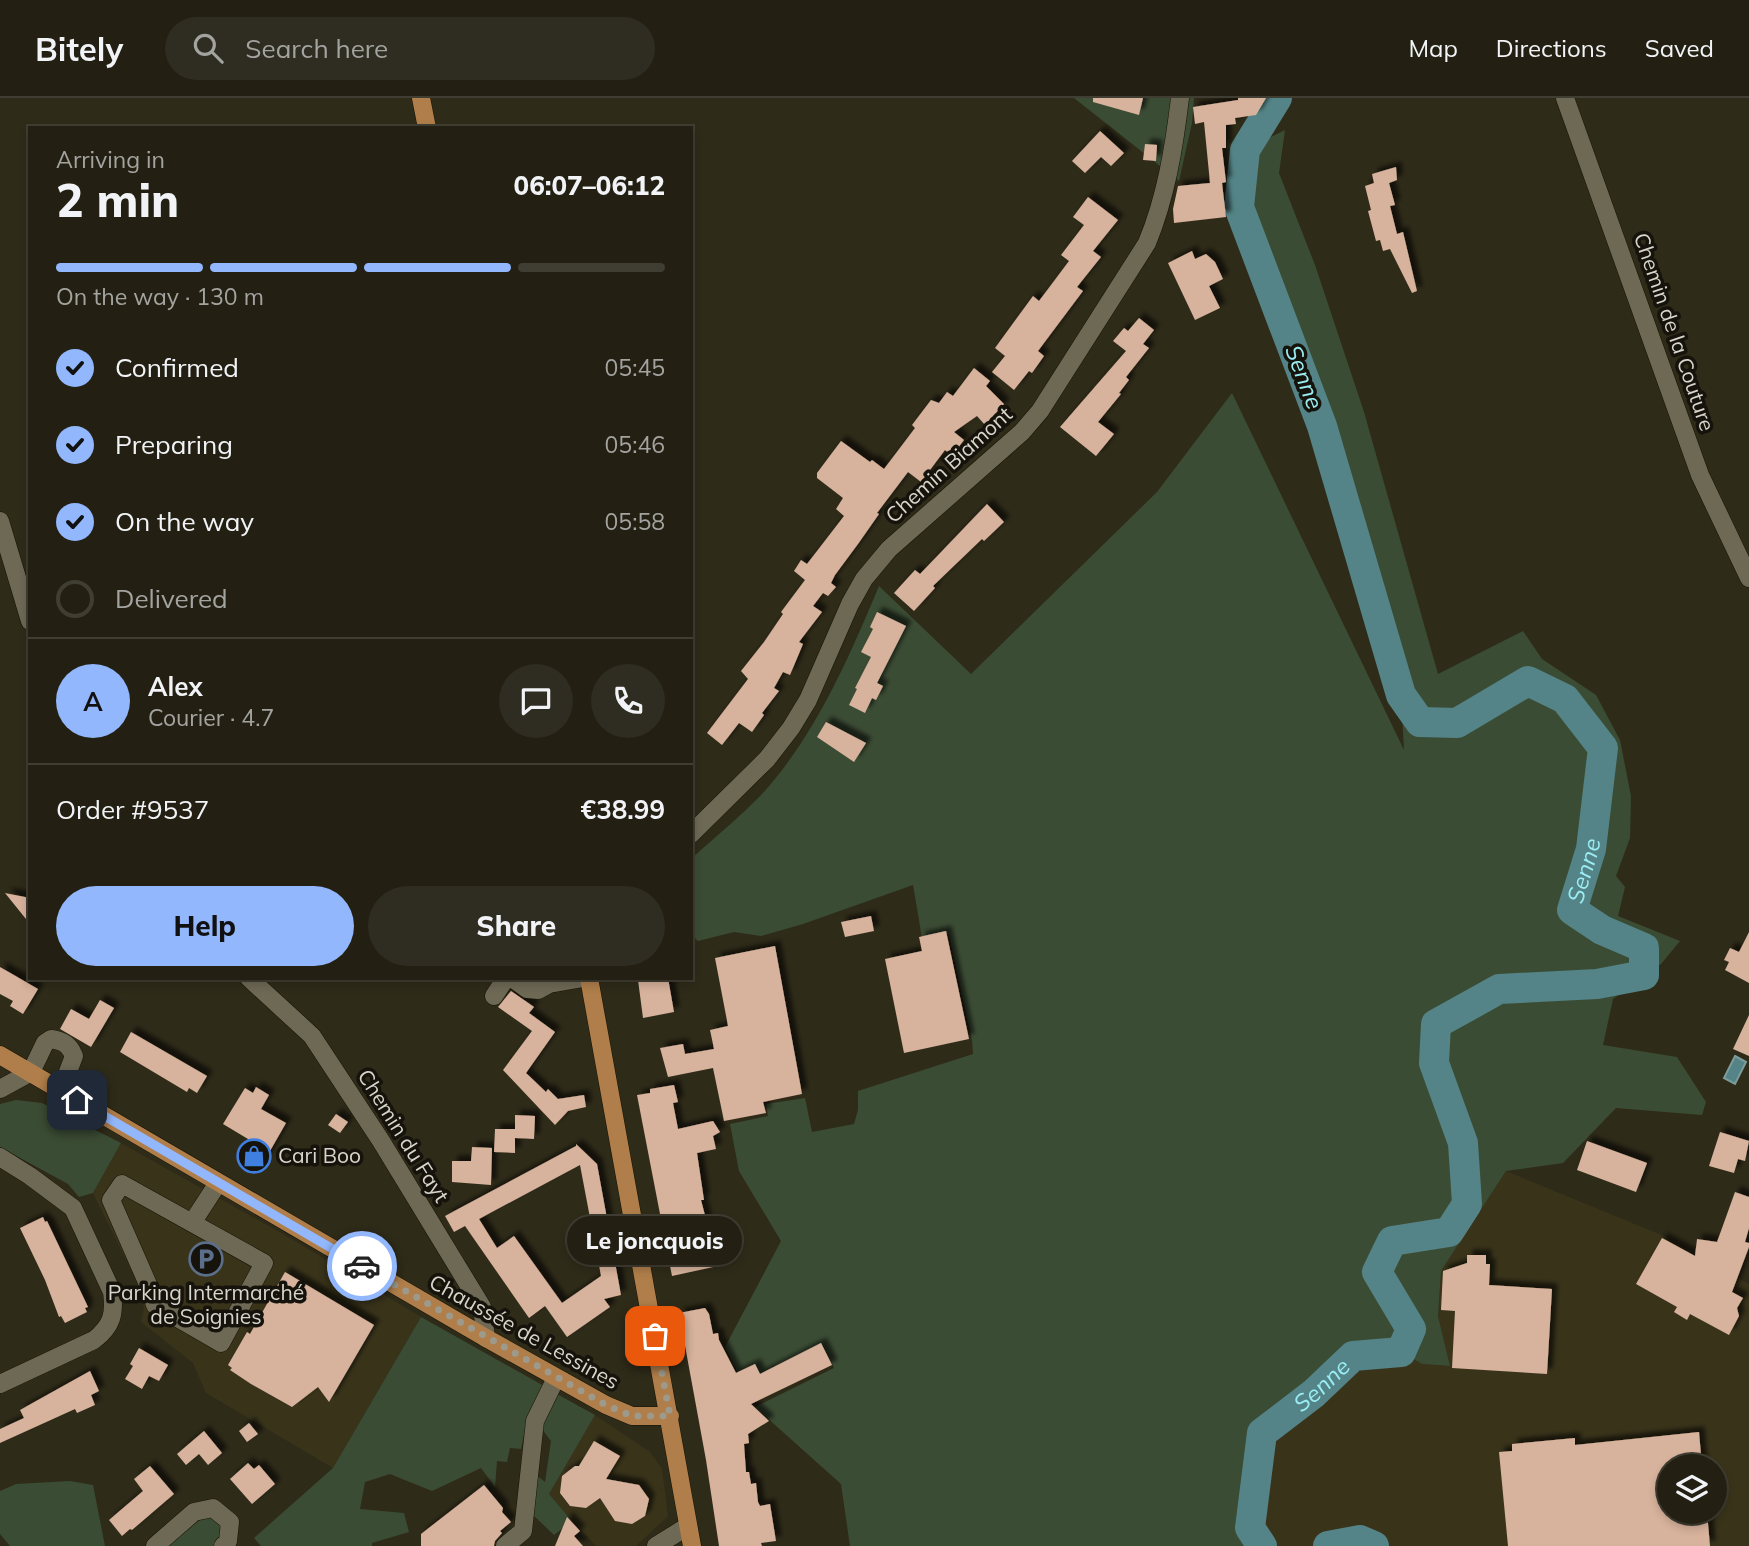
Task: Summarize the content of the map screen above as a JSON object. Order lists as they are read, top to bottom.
{
  "streets": {
    "main road": ["Chaussée de Lessines"],
    "street": ["Chemin de la Couture", "Chemin Biamont", "Chemin du Fayt"]
  },
  "crossings": [
    ["Chemin du Fayt", "Chaussée de Lessines"]
  ],
  "water": ["Senne"],
  "places": {
    "shop": ["Cari Boo"],
    "parking": ["Parking Intermarché de Soignies"],
    "other": ["Le joncquois"]
  },
  "page": {
    "header": "Bitely",
    "search": "Search here",
    "nav": ["Map", "Directions", "Saved"],
    "heading": ["2 min", "Arriving in", "06:07–06:12"],
    "panel": [
      "Alex",
      "Courier · 4.7",
      "Order #9537",
      "€38.99"
    ],
    "bar": "On the way · 130 m",
    "list": [
      ["Confirmed", "05:45"],
      ["Preparing", "05:46"],
      ["On the way", "05:58"],
      "Delivered"
    ],
    "round": "A",
    "buttons": ["Help", "Share"],
    "bubble": "Le joncquois"
  }
}
